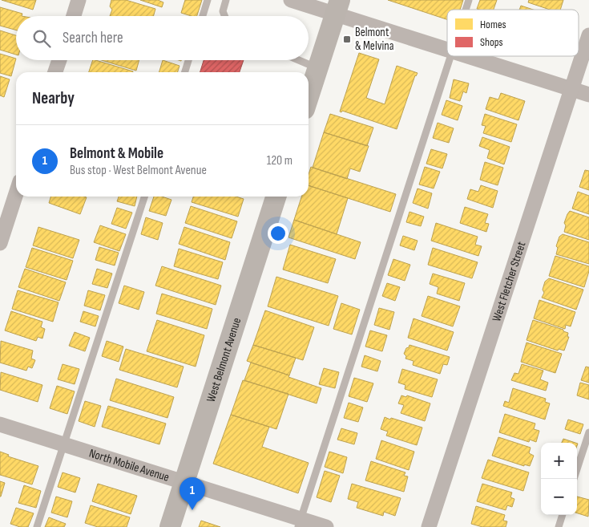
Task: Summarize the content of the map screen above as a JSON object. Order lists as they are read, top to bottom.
{
  "streets": {
    "main road": ["West Belmont Avenue"],
    "street": ["West Fletcher Street", "North Mobile Avenue"]
  },
  "crossings": [
    ["West Belmont Avenue", "North Mobile Avenue"]
  ],
  "places": {
    "transit": ["Belmont & Melvina"]
  },
  "legend": ["Homes", "Shops"],
  "page": {
    "search": "Search here",
    "heading": "Nearby",
    "list": [
      {
        "mark": "1",
        "name": "Belmont & Mobile",
        "note": "Bus stop · West Belmont Avenue",
        "value": "120 m"
      }
    ],
    "map_buttons": ["+", "−"],
    "pins": "1"
  }
}
